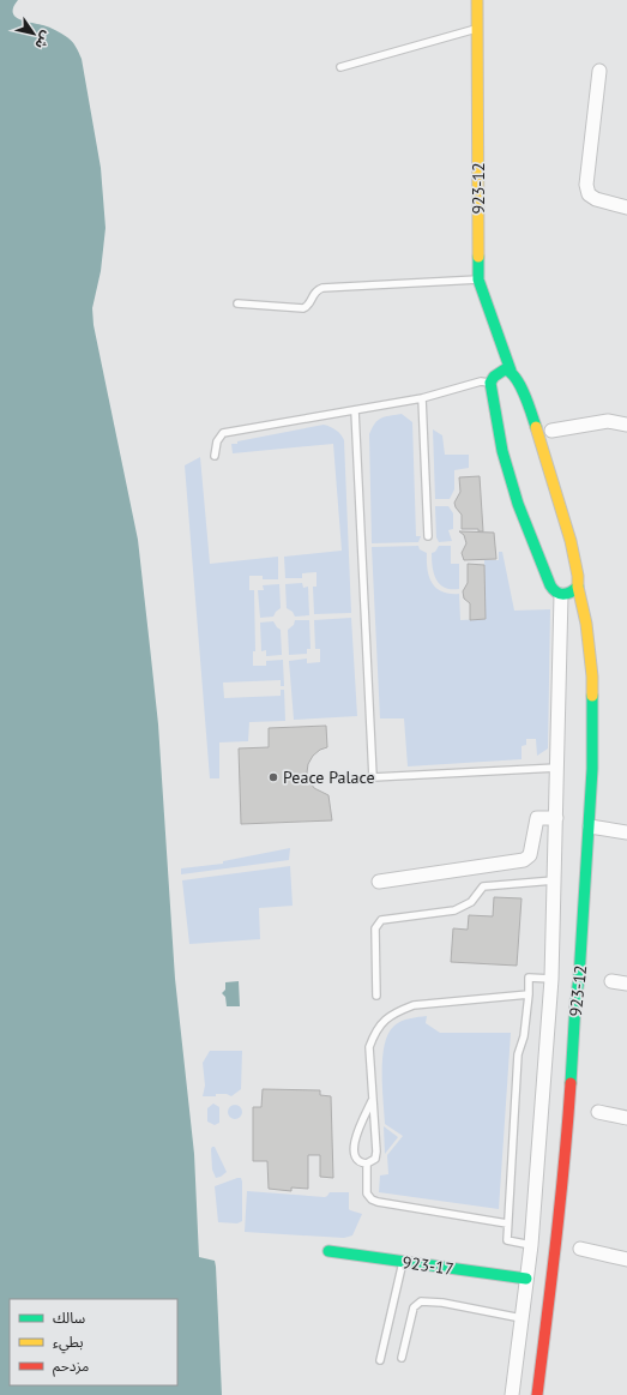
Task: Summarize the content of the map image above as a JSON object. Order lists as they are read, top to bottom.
{
  "streets": {
    "street": ["923-12", "923-17"]
  },
  "crossings": [
    ["923-12", "923-17"]
  ],
  "places": ["Peace Palace"],
  "legend": ["سالك", "بطيء", "مزدحم"],
  "north": "bottom right"
}
